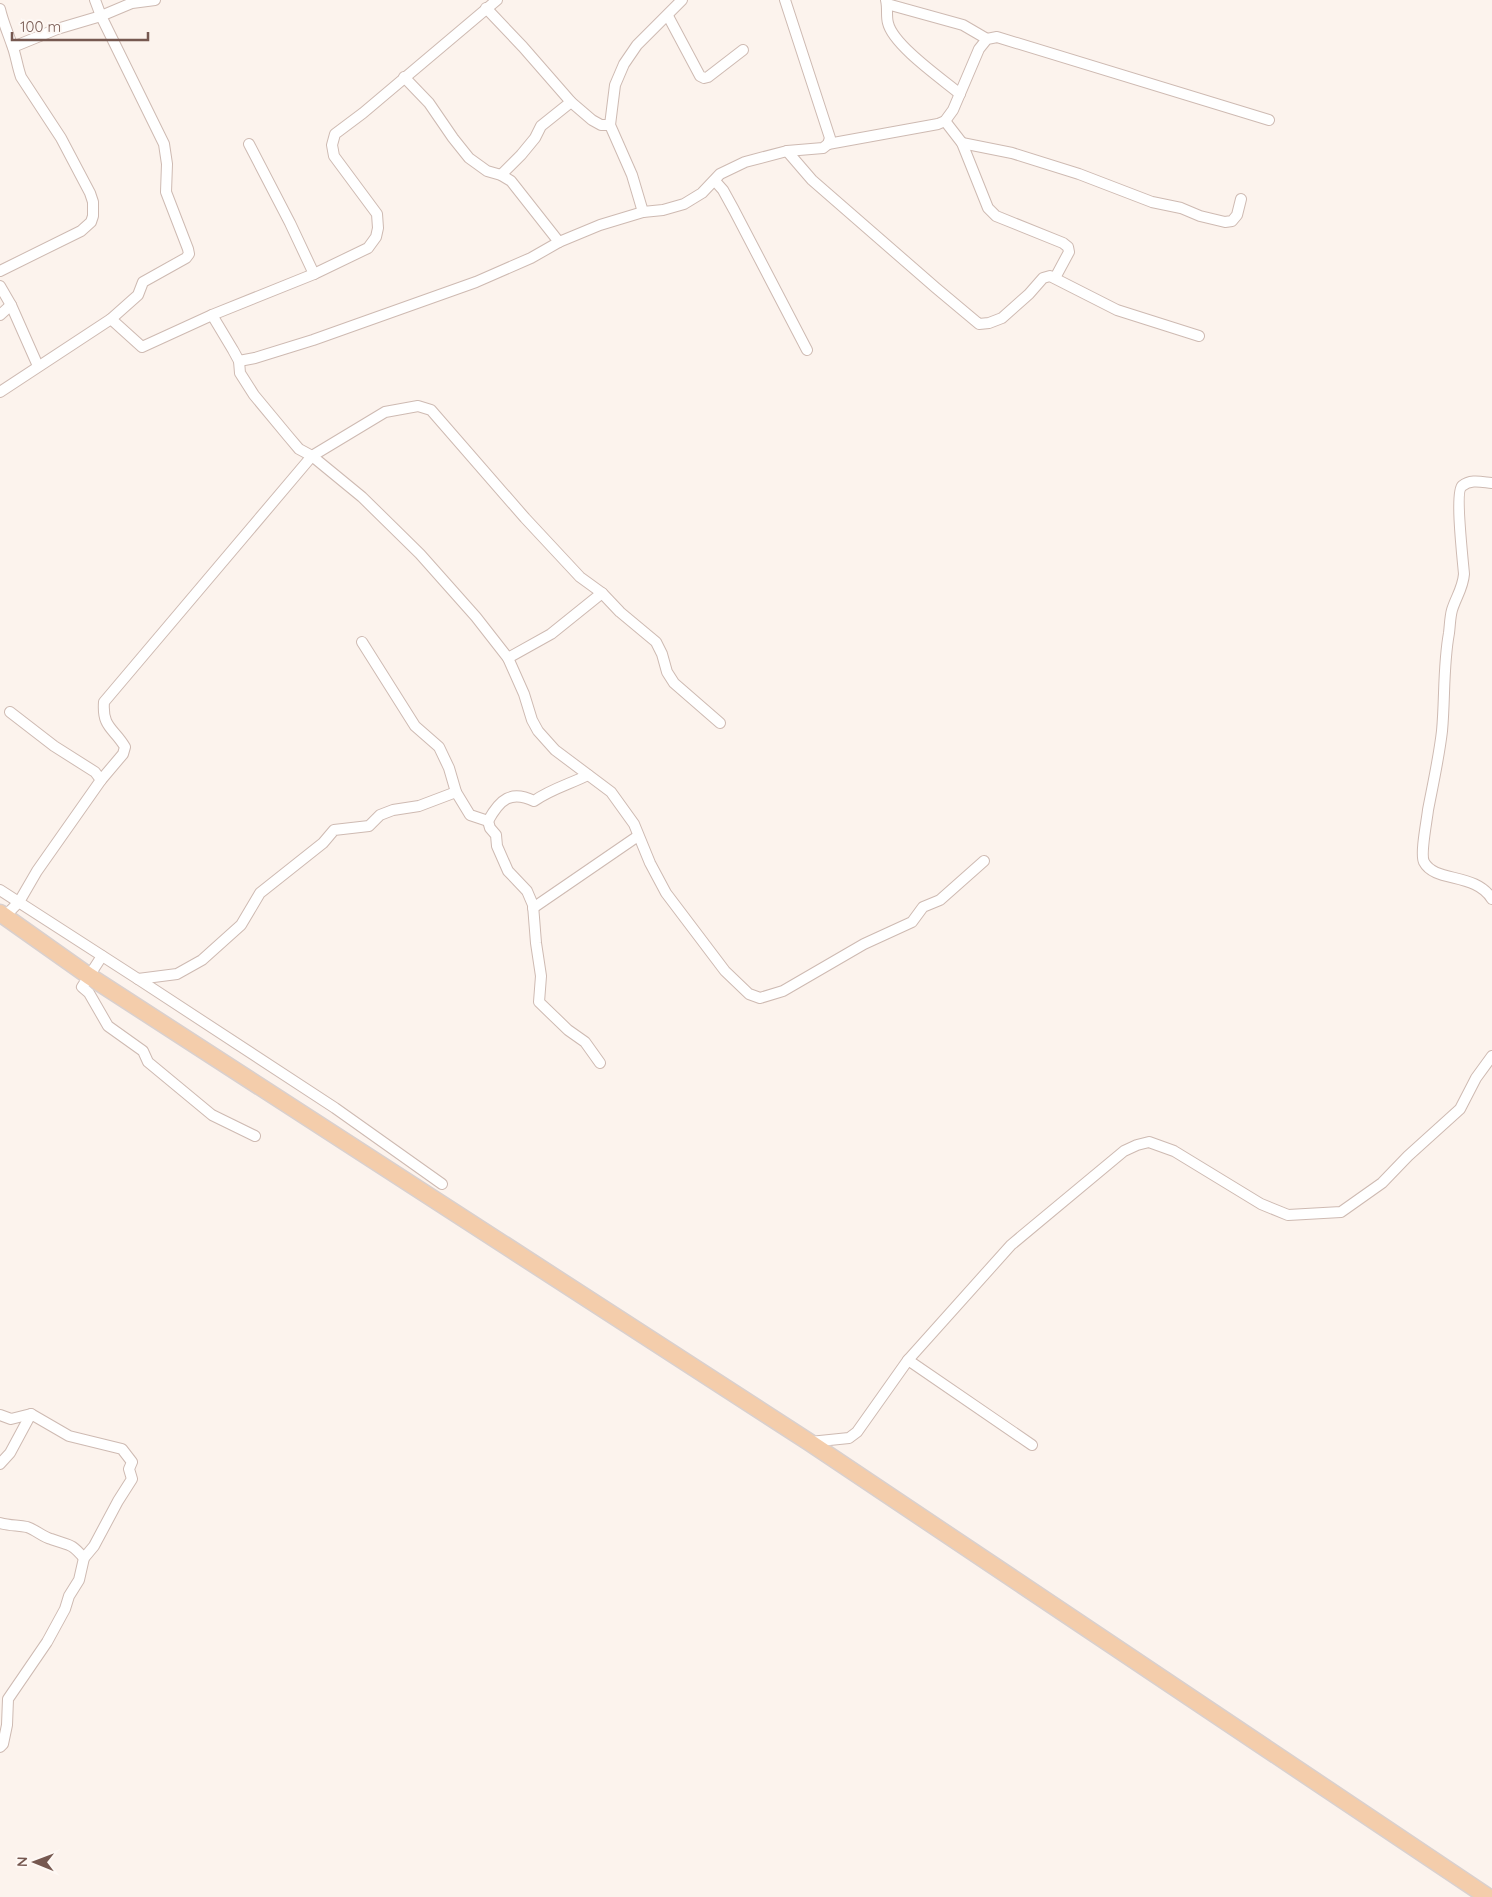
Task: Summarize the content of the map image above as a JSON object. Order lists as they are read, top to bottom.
{
  "scale_bar": "100 m",
  "north": "left"
}
